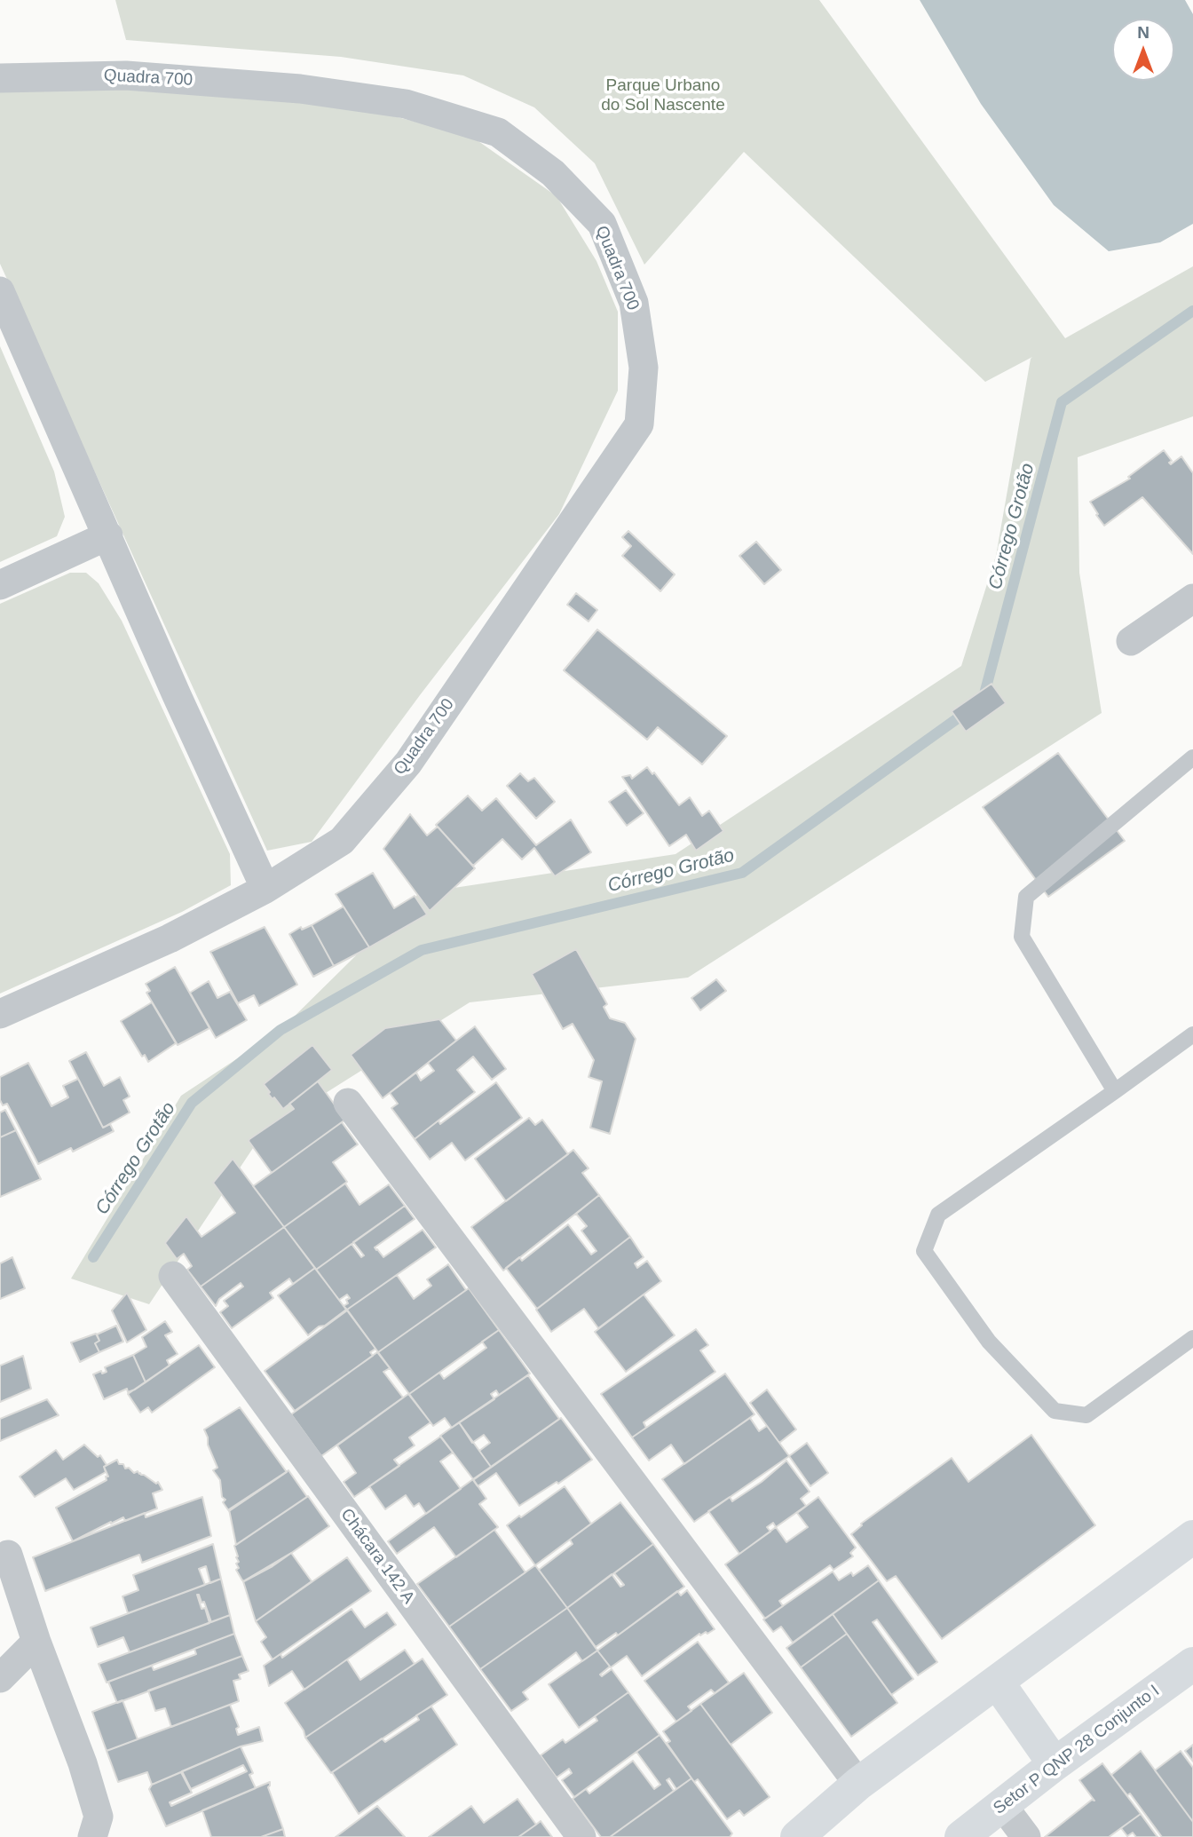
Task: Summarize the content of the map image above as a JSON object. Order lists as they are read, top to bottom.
{
  "streets": {
    "street": ["Quadra 700", "Chácara 142 A", "Setor P QNP 28 Conjunto I"]
  },
  "water": ["Córrego Grotão"],
  "parks": ["Parque Urbano do Sol Nascente"],
  "north": "top"
}
